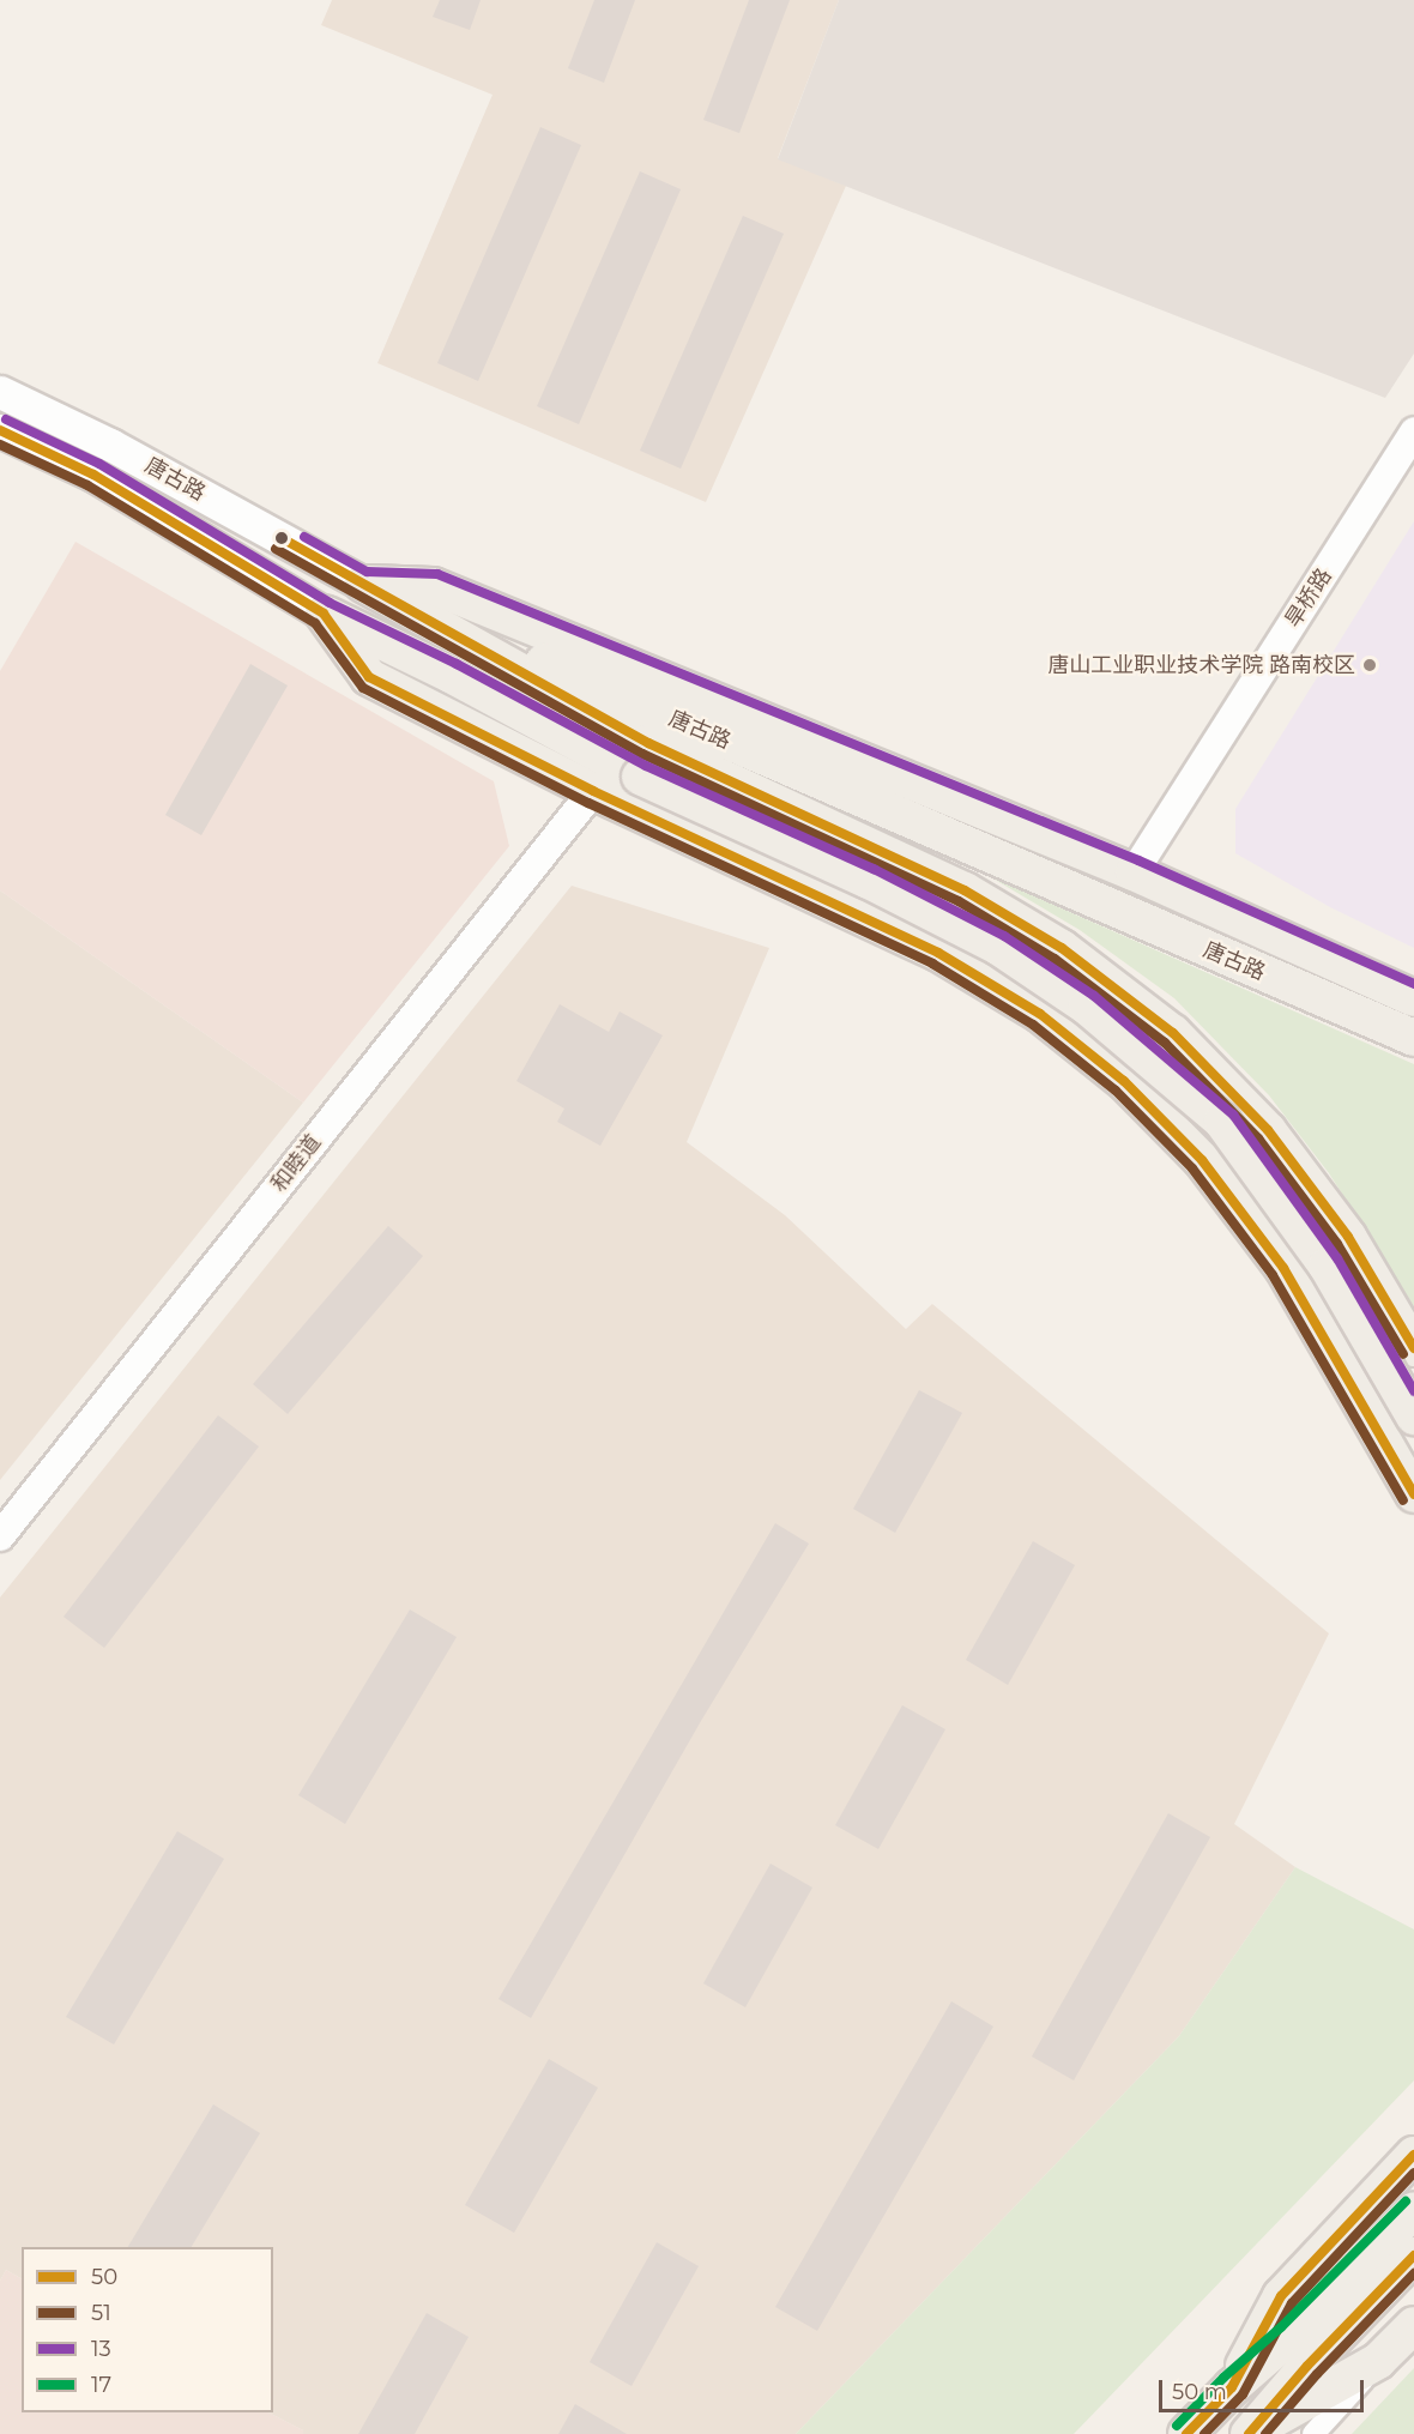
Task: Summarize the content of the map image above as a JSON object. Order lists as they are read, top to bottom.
{
  "streets": {
    "main road": ["唐古路"],
    "street": ["旱桥路", "和睦道"]
  },
  "places": ["唐山工业职业技术学院 路南校区"],
  "lines": [
    "transit line 13",
    "transit line 50",
    "transit line 51",
    "transit line 17"
  ],
  "legend": [
    "50",
    "51",
    "13",
    "17"
  ],
  "scale_bar": "50 m"
}
